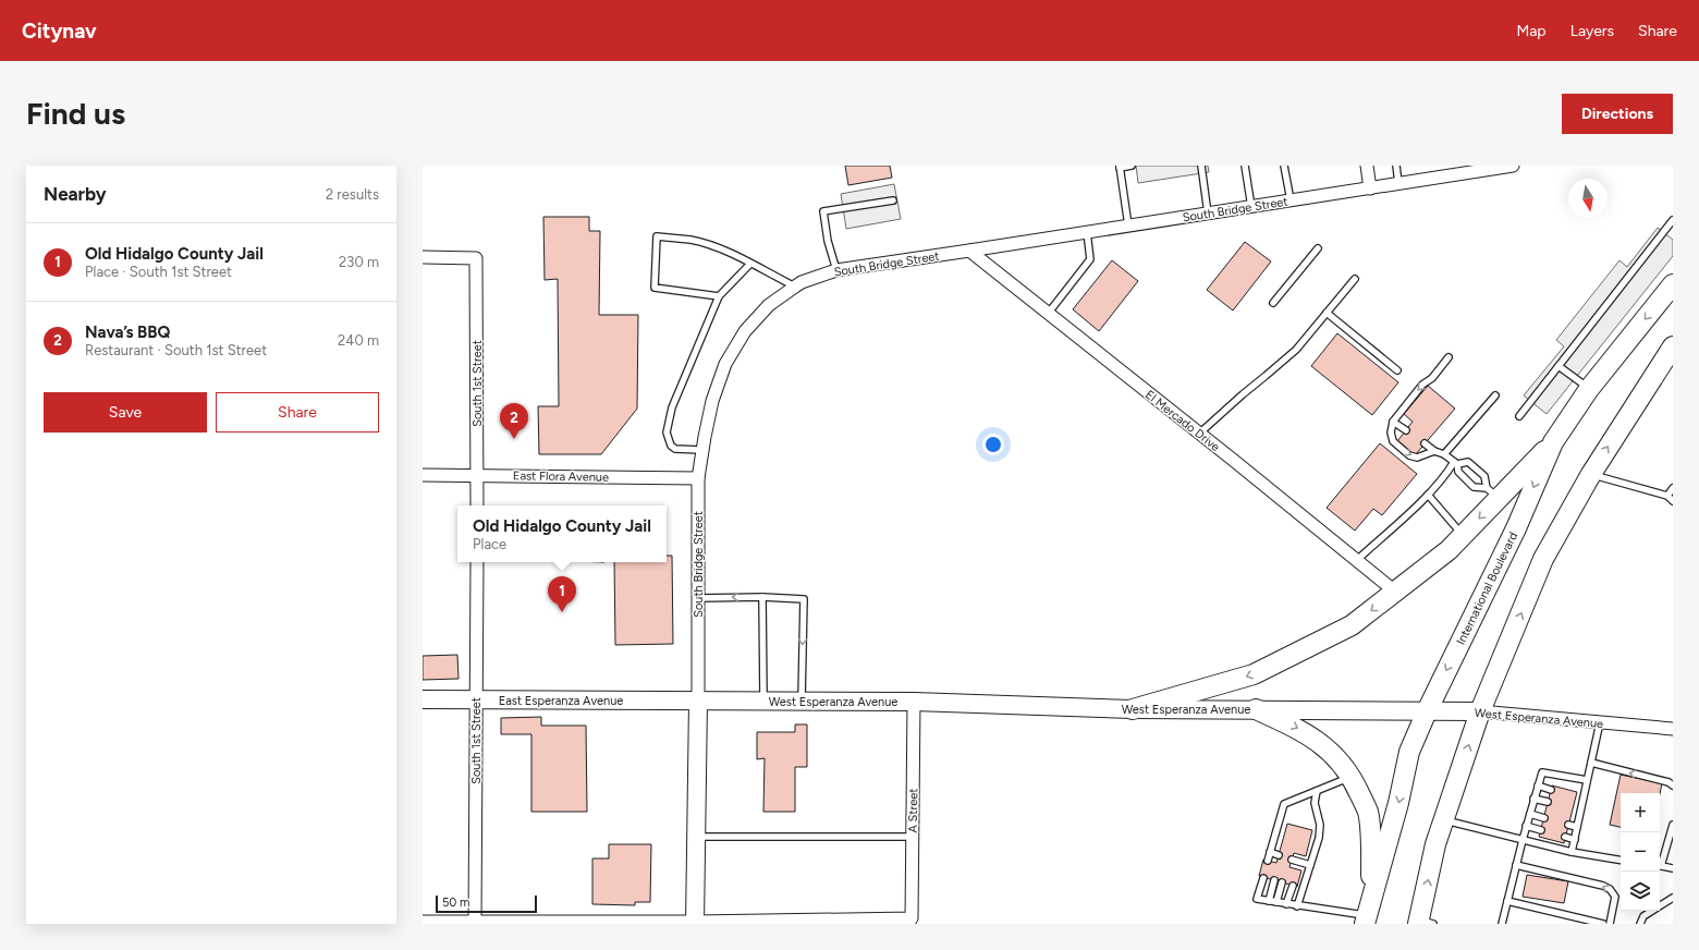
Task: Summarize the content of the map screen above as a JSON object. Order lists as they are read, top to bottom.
{
  "streets": {
    "main road": ["International Boulevard"],
    "street": [
      "South Bridge Street",
      "South 1st Street",
      "El Mercado Drive",
      "East Flora Avenue",
      "East Esperanza Avenue",
      "West Esperanza Avenue",
      "A Street"
    ]
  },
  "crossings": [
    ["South Bridge Street", "El Mercado Drive"],
    ["South Bridge Street", "East Flora Avenue"],
    ["South Bridge Street", "East Esperanza Avenue"],
    ["South Bridge Street", "West Esperanza Avenue"],
    ["South Bridge Street", "A Street"],
    ["South 1st Street", "East Flora Avenue"],
    ["South 1st Street", "East Esperanza Avenue"],
    ["International Boulevard", "West Esperanza Avenue"],
    ["East Esperanza Avenue", "West Esperanza Avenue"],
    ["West Esperanza Avenue", "A Street"]
  ],
  "scale_bar": "50 m",
  "north": "bottom",
  "page": {
    "header": "Citynav",
    "nav": ["Map", "Layers", "Share"],
    "buttons": [
      "Directions",
      ["Save", "Share"]
    ],
    "title": "Find us",
    "heading": ["Nearby", "2 results"],
    "list": [
      {
        "mark": "1",
        "name": "Old Hidalgo County Jail",
        "note": "Place · South 1st Street",
        "value": "230 m"
      },
      {
        "mark": "2",
        "name": "Nava’s BBQ",
        "note": "Restaurant · South 1st Street",
        "value": "240 m"
      }
    ],
    "pins": ["2", "1"],
    "popup": ["Old Hidalgo County Jail", "Place"],
    "map_buttons": ["+", "−"],
    "scale": "50 m"
  }
}
